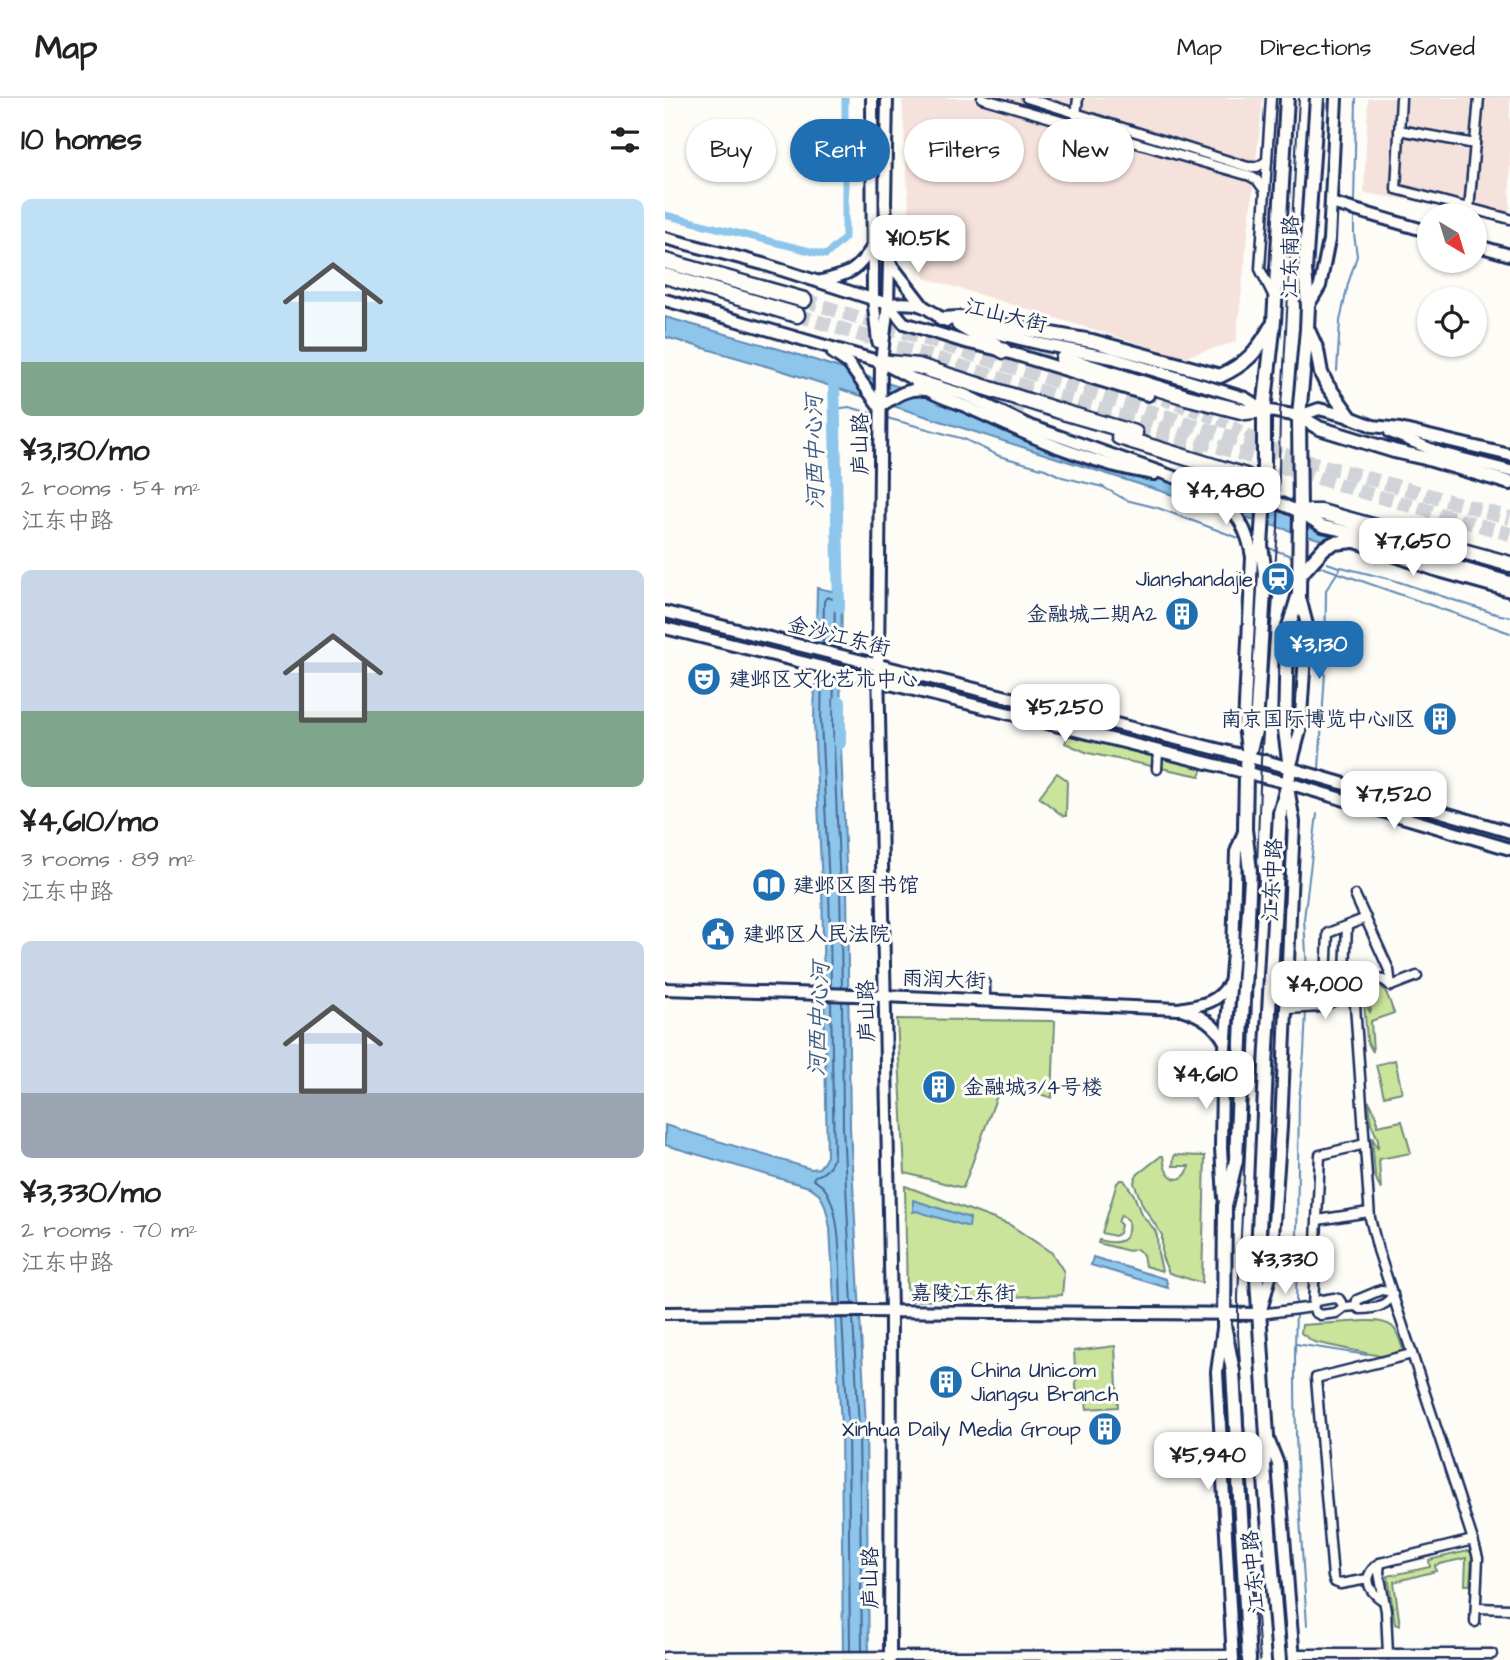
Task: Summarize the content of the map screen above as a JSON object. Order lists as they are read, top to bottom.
{
  "streets": {
    "main road": [
      "江东南路",
      "江山大街",
      "庐山路",
      "金沙江东街",
      "江东中路",
      "雨润大街",
      "嘉陵江东街"
    ]
  },
  "crossings": [
    ["江东南路", "江山大街"],
    ["江东南路", "江东中路"],
    ["江山大街", "江东中路"],
    ["庐山路", "金沙江东街"],
    ["庐山路", "雨润大街"],
    ["庐山路", "嘉陵江东街"],
    ["金沙江东街", "江东中路"],
    ["江东中路", "嘉陵江东街"]
  ],
  "water": ["河西中心河"],
  "places": {
    "station": ["Jianshandajie"],
    "building": [
      "金融城二期A2",
      "南京国际博览中心11区",
      "金融城3/4号楼",
      "China Unicom Jiangsu Branch",
      "Xinhua Daily Media Group"
    ],
    "theatre": ["建邺区文化艺术中心"],
    "library": ["建邺区图书馆"],
    "public building": ["建邺区人民法院"]
  },
  "north": "bottom right",
  "page": {
    "header": "Map",
    "nav": ["Map", "Directions", "Saved"],
    "heading": "10 homes",
    "chip": [
      "Buy",
      "Rent",
      "Filters",
      "New"
    ],
    "list": [
      {
        "name": "¥3,130/mo",
        "note": "2 rooms · 54 m² · 江东中路"
      },
      {
        "name": "¥4,610/mo",
        "note": "3 rooms · 89 m² · 江东中路"
      },
      {
        "name": "¥3,330/mo",
        "note": "2 rooms · 70 m² · 江东中路"
      }
    ],
    "price": [
      "¥10.5K",
      "¥4,480",
      "¥7,650",
      "¥3,130",
      "¥5,250",
      "¥7,520",
      "¥4,000",
      "¥4,610",
      "¥3,330",
      "¥5,940"
    ]
  }
}
